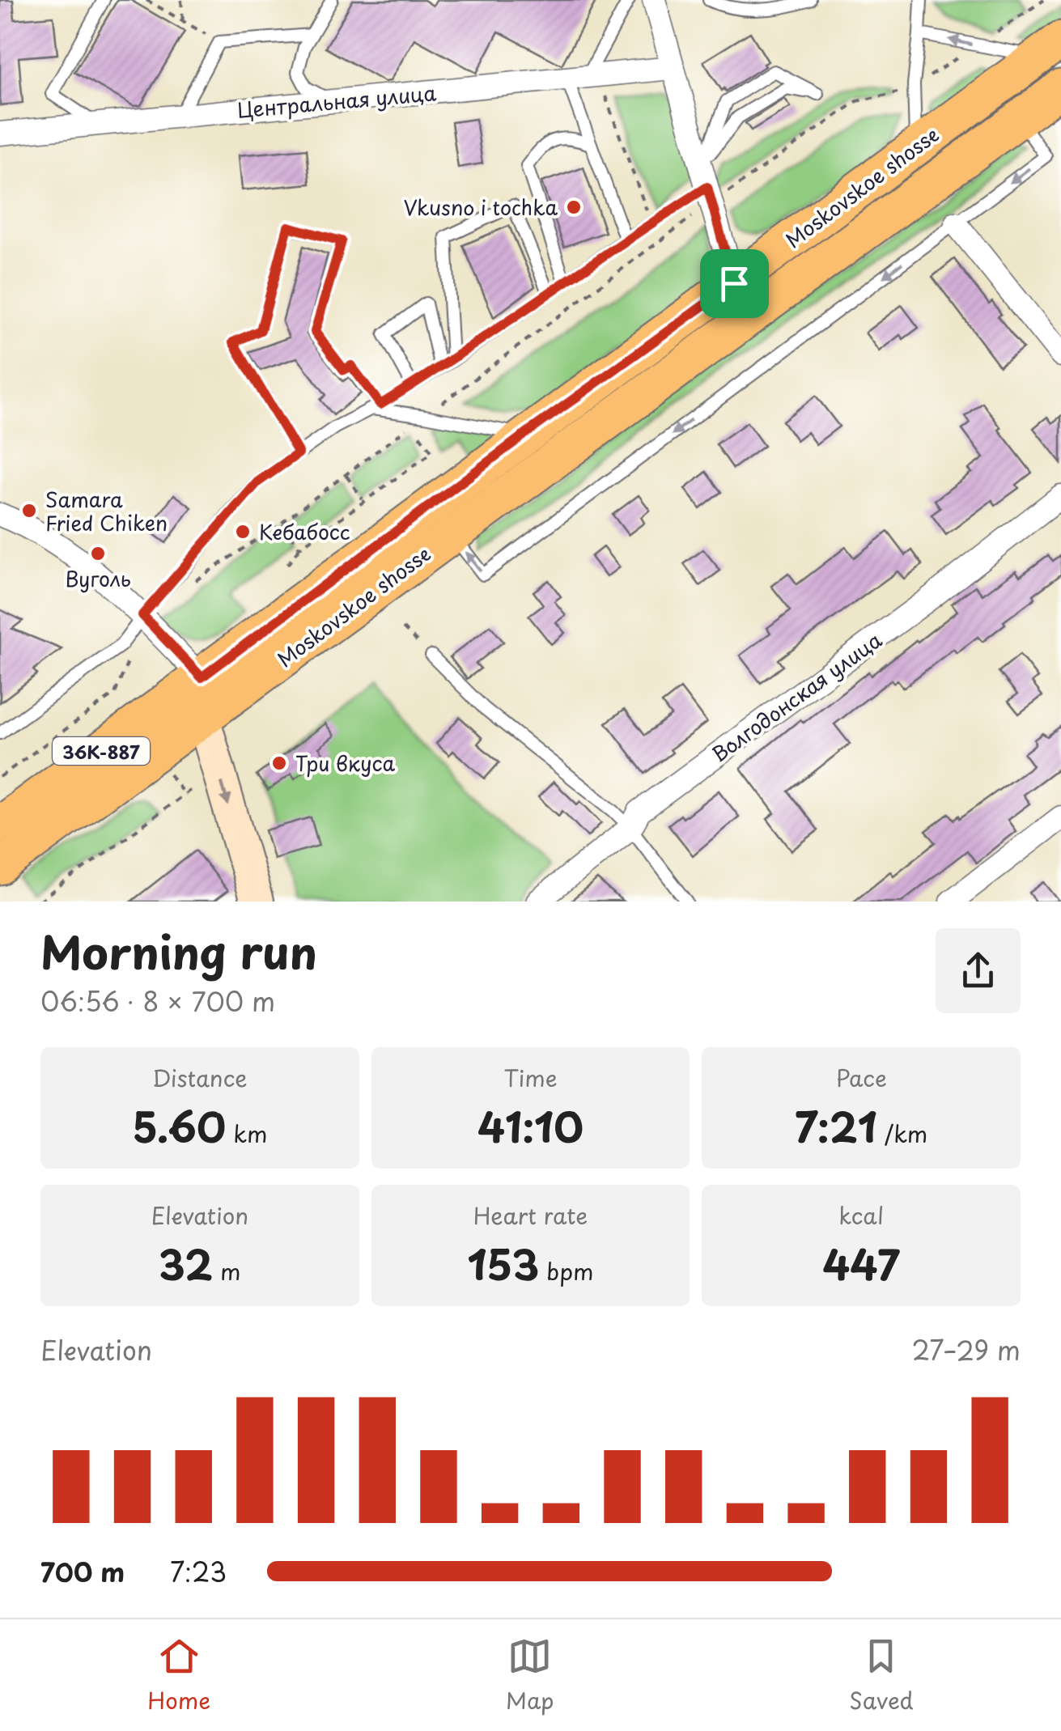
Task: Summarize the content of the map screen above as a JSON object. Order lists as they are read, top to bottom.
{
  "streets": {
    "main road": ["Moskovskoe shosse", "36К-887"],
    "street": ["Центральная улица", "Волгодонская улица"]
  },
  "places": [
    "Vkusno i tochka",
    "Samara Fried Chiken",
    "Кебабосс",
    "Вуголь",
    "Три вкуса"
  ],
  "page": {
    "heading": ["Morning run", "06:56 · 8 × 700 m"],
    "stats": [
      ["Distance", "5.60 km"],
      ["Time", "41:10"],
      ["Pace", "7:21 /km"],
      ["Elevation", "32 m"],
      ["Heart rate", "153 bpm"],
      ["kcal", "447"]
    ],
    "chart": ["Elevation", "27–29 m"],
    "list": [
      {
        "name": "700 m",
        "note": "7:23"
      }
    ],
    "tabs": ["Home", "Map", "Saved"]
  }
}
